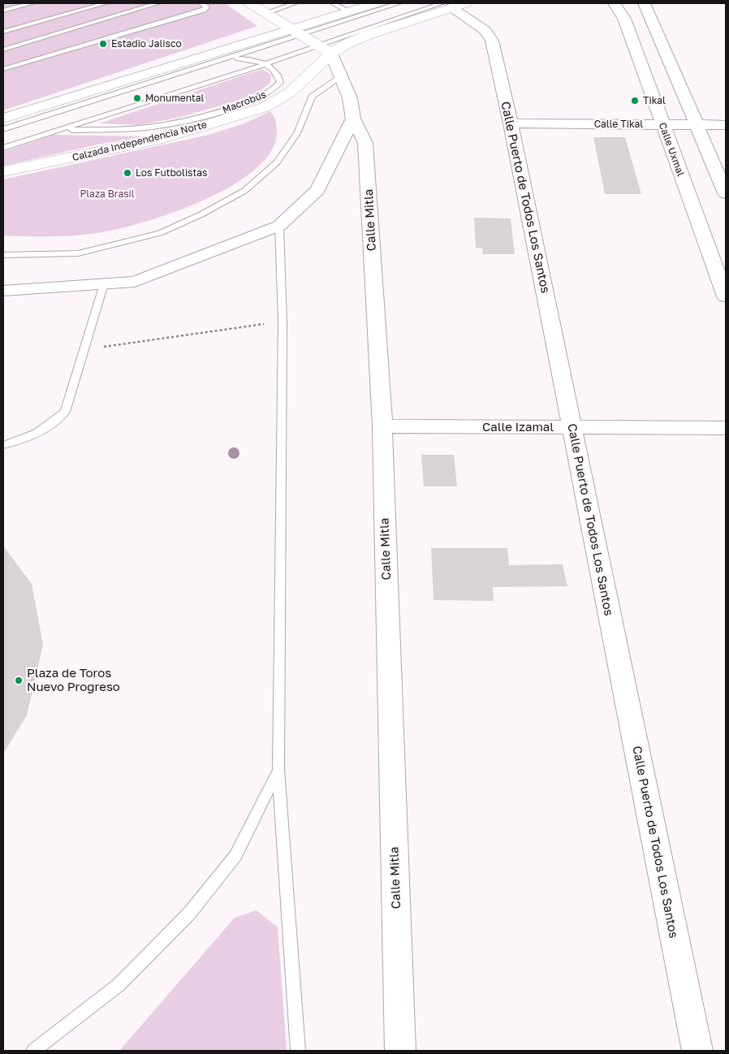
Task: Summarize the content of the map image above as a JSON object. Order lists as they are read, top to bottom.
{
  "streets": {
    "main road": ["Calzada Independencia Norte"],
    "street": [
      "Calle Tikal",
      "Calle Uxmal",
      "Calle Puerto de Todos Los Santos",
      "Calle Mitla",
      "Calle Izamal"
    ],
    "lane": ["Macrobús"]
  },
  "crossings": [
    ["Macrobús", "Calzada Independencia Norte"],
    ["Macrobús", "Calle Puerto de Todos Los Santos"],
    ["Calle Tikal", "Calle Uxmal"],
    ["Calle Tikal", "Calle Puerto de Todos Los Santos"],
    ["Calzada Independencia Norte", "Calle Puerto de Todos Los Santos"],
    ["Calzada Independencia Norte", "Calle Mitla"],
    ["Calle Puerto de Todos Los Santos", "Calle Izamal"],
    ["Calle Mitla", "Calle Izamal"]
  ],
  "parks": ["Plaza Brasil"],
  "places": [
    "Estadio Jalisco",
    "Monumental",
    "Tikal",
    "Los Futbolistas",
    "Plaza de Toros Nuevo Progreso"
  ]
}
